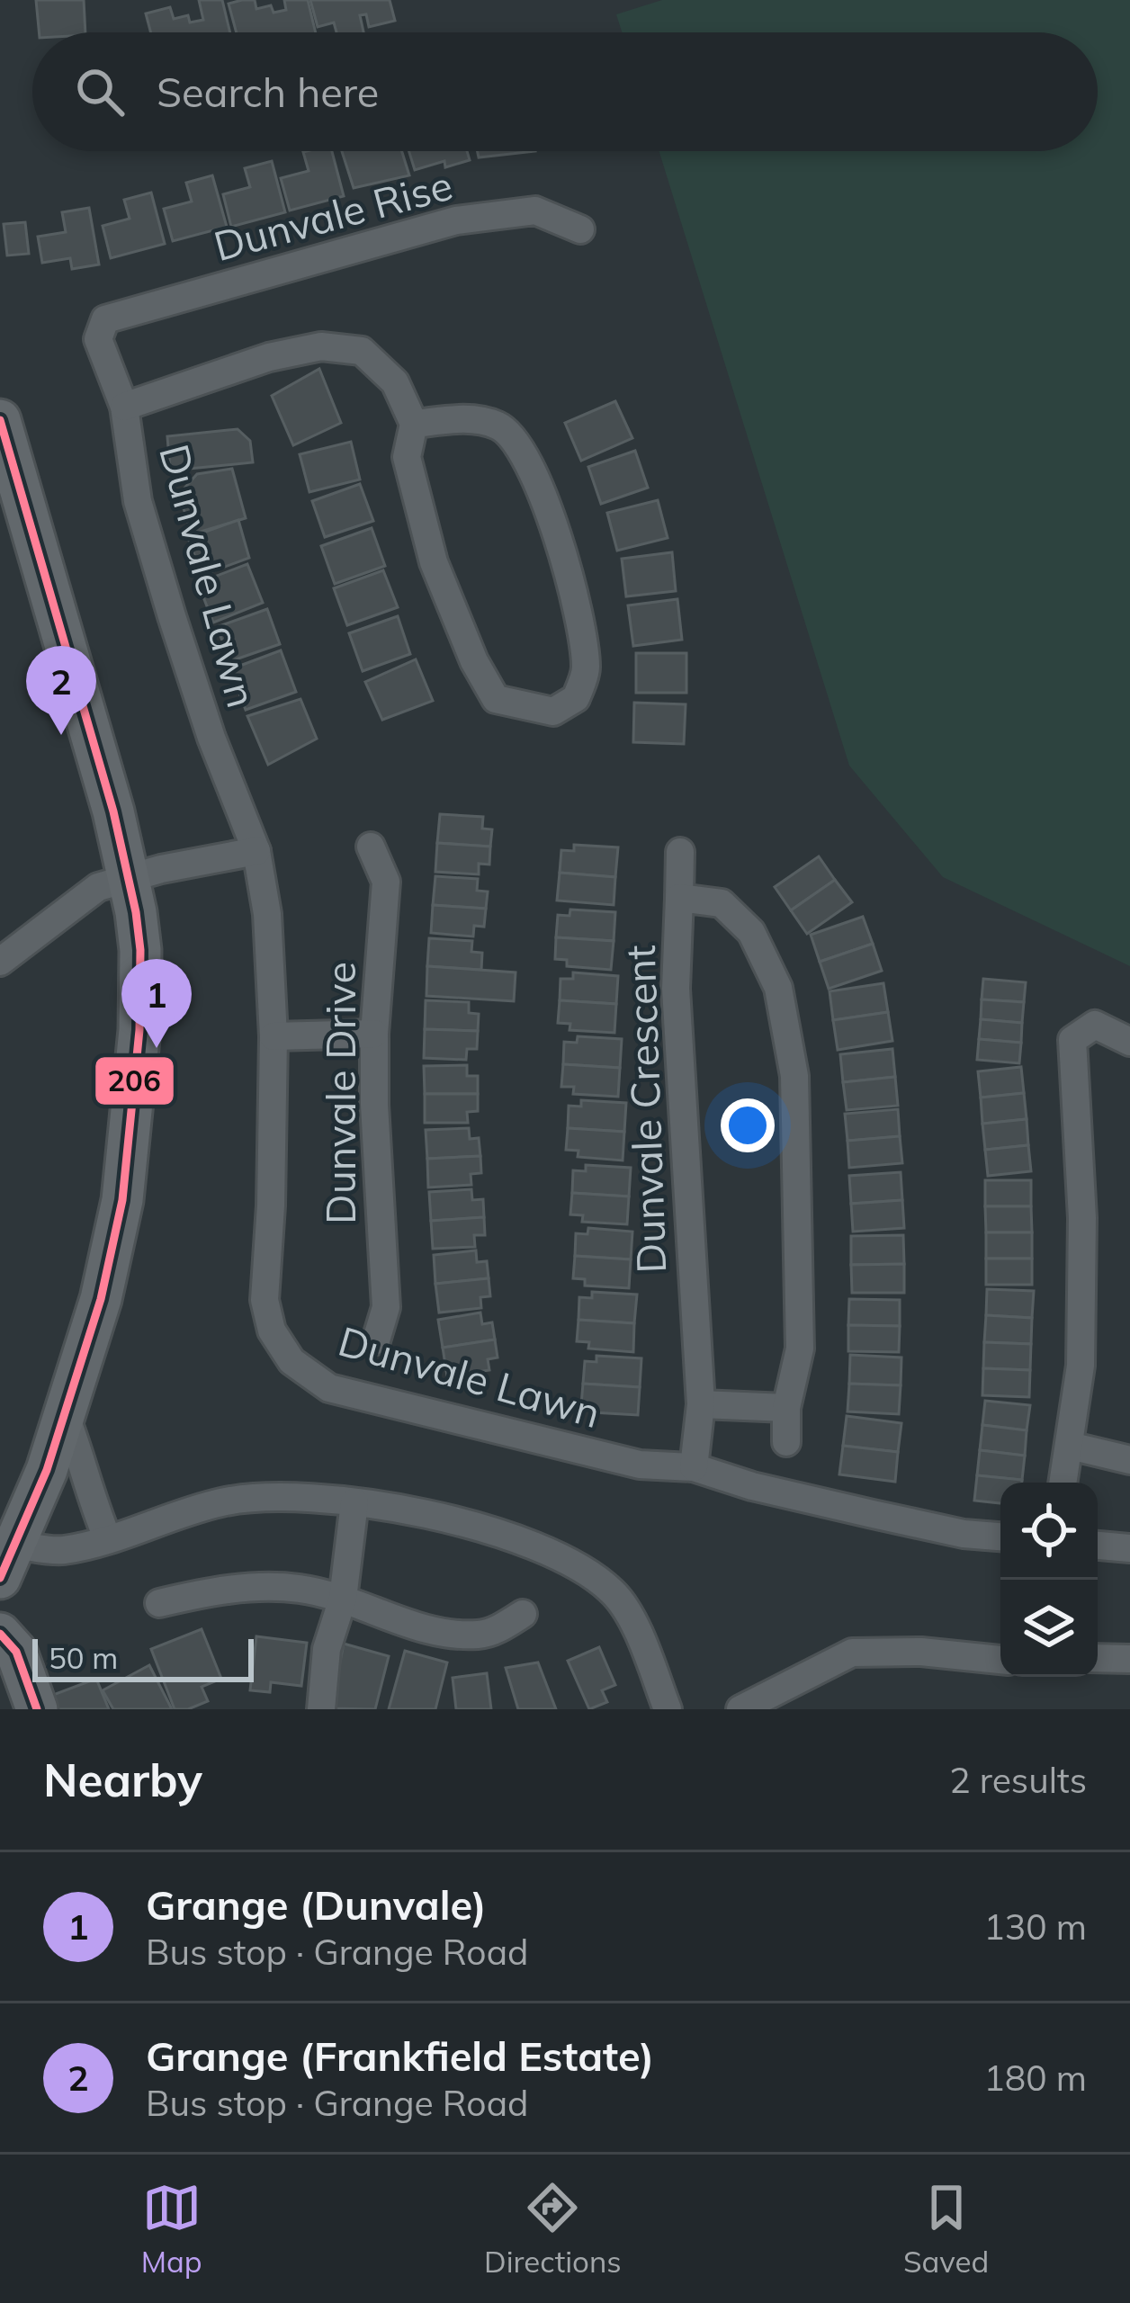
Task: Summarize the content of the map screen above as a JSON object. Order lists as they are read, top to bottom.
{
  "streets": {
    "street": [
      "Dunvale Rise",
      "Dunvale Lawn",
      "Dunvale Drive",
      "Dunvale Crescent"
    ]
  },
  "crossings": [
    ["Dunvale Rise", "Dunvale Lawn"],
    ["Dunvale Lawn", "Dunvale Crescent"]
  ],
  "lines": ["transit line 206"],
  "scale_bar": "50 m",
  "page": {
    "search": "Search here",
    "pins": ["2", "1"],
    "scale": "50 m",
    "heading": ["Nearby", "2 results"],
    "list": [
      {
        "mark": "1",
        "name": "Grange (Dunvale)",
        "note": "Bus stop · Grange Road",
        "value": "130 m"
      },
      {
        "mark": "2",
        "name": "Grange (Frankfield Estate)",
        "note": "Bus stop · Grange Road",
        "value": "180 m"
      }
    ],
    "nav": ["Map", "Directions", "Saved"]
  }
}
